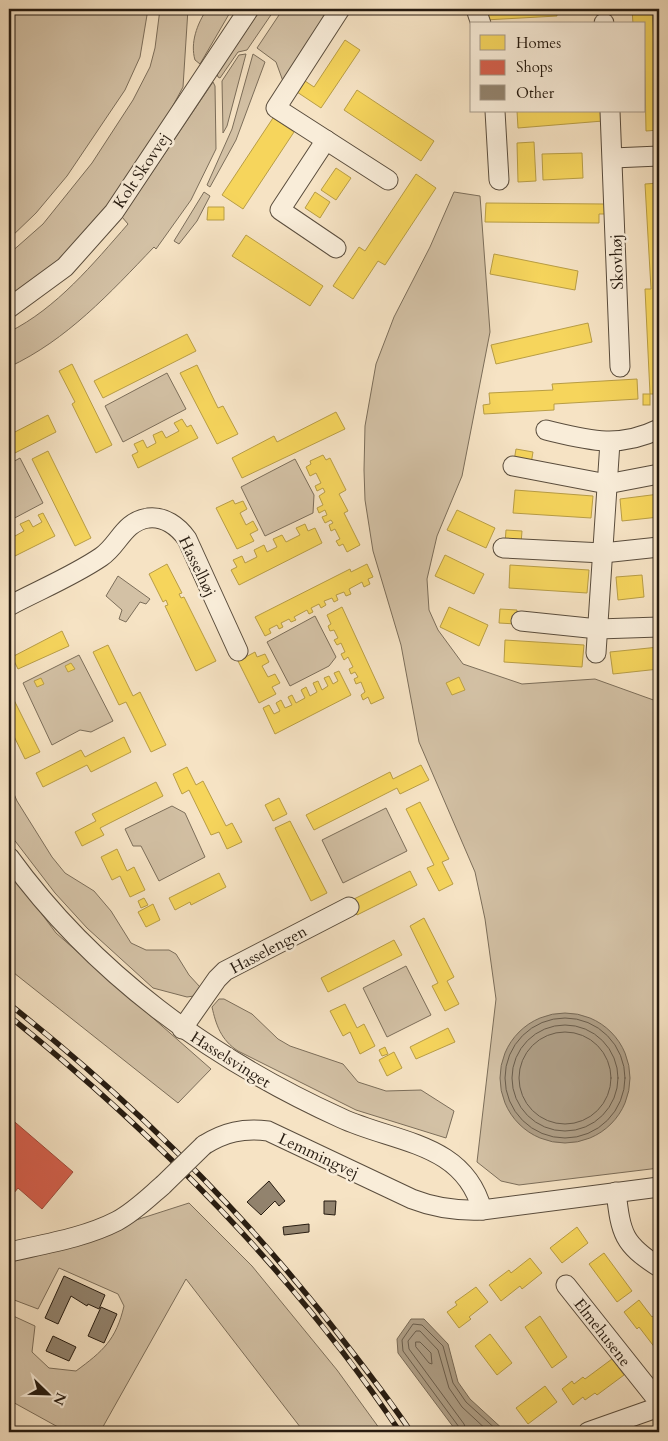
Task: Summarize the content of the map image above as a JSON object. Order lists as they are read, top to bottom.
{
  "streets": {
    "street": [
      "Kolt Skovvej",
      "Skovhøj",
      "Hasselhøj",
      "Hasselengen",
      "Hasselsvinget",
      "Lemmingvej",
      "Elmehusene"
    ]
  },
  "crossings": [
    ["Hasselengen", "Hasselsvinget"],
    ["Hasselsvinget", "Lemmingvej"]
  ],
  "legend": ["Homes", "Shops", "Other"],
  "north": "bottom right"
}
